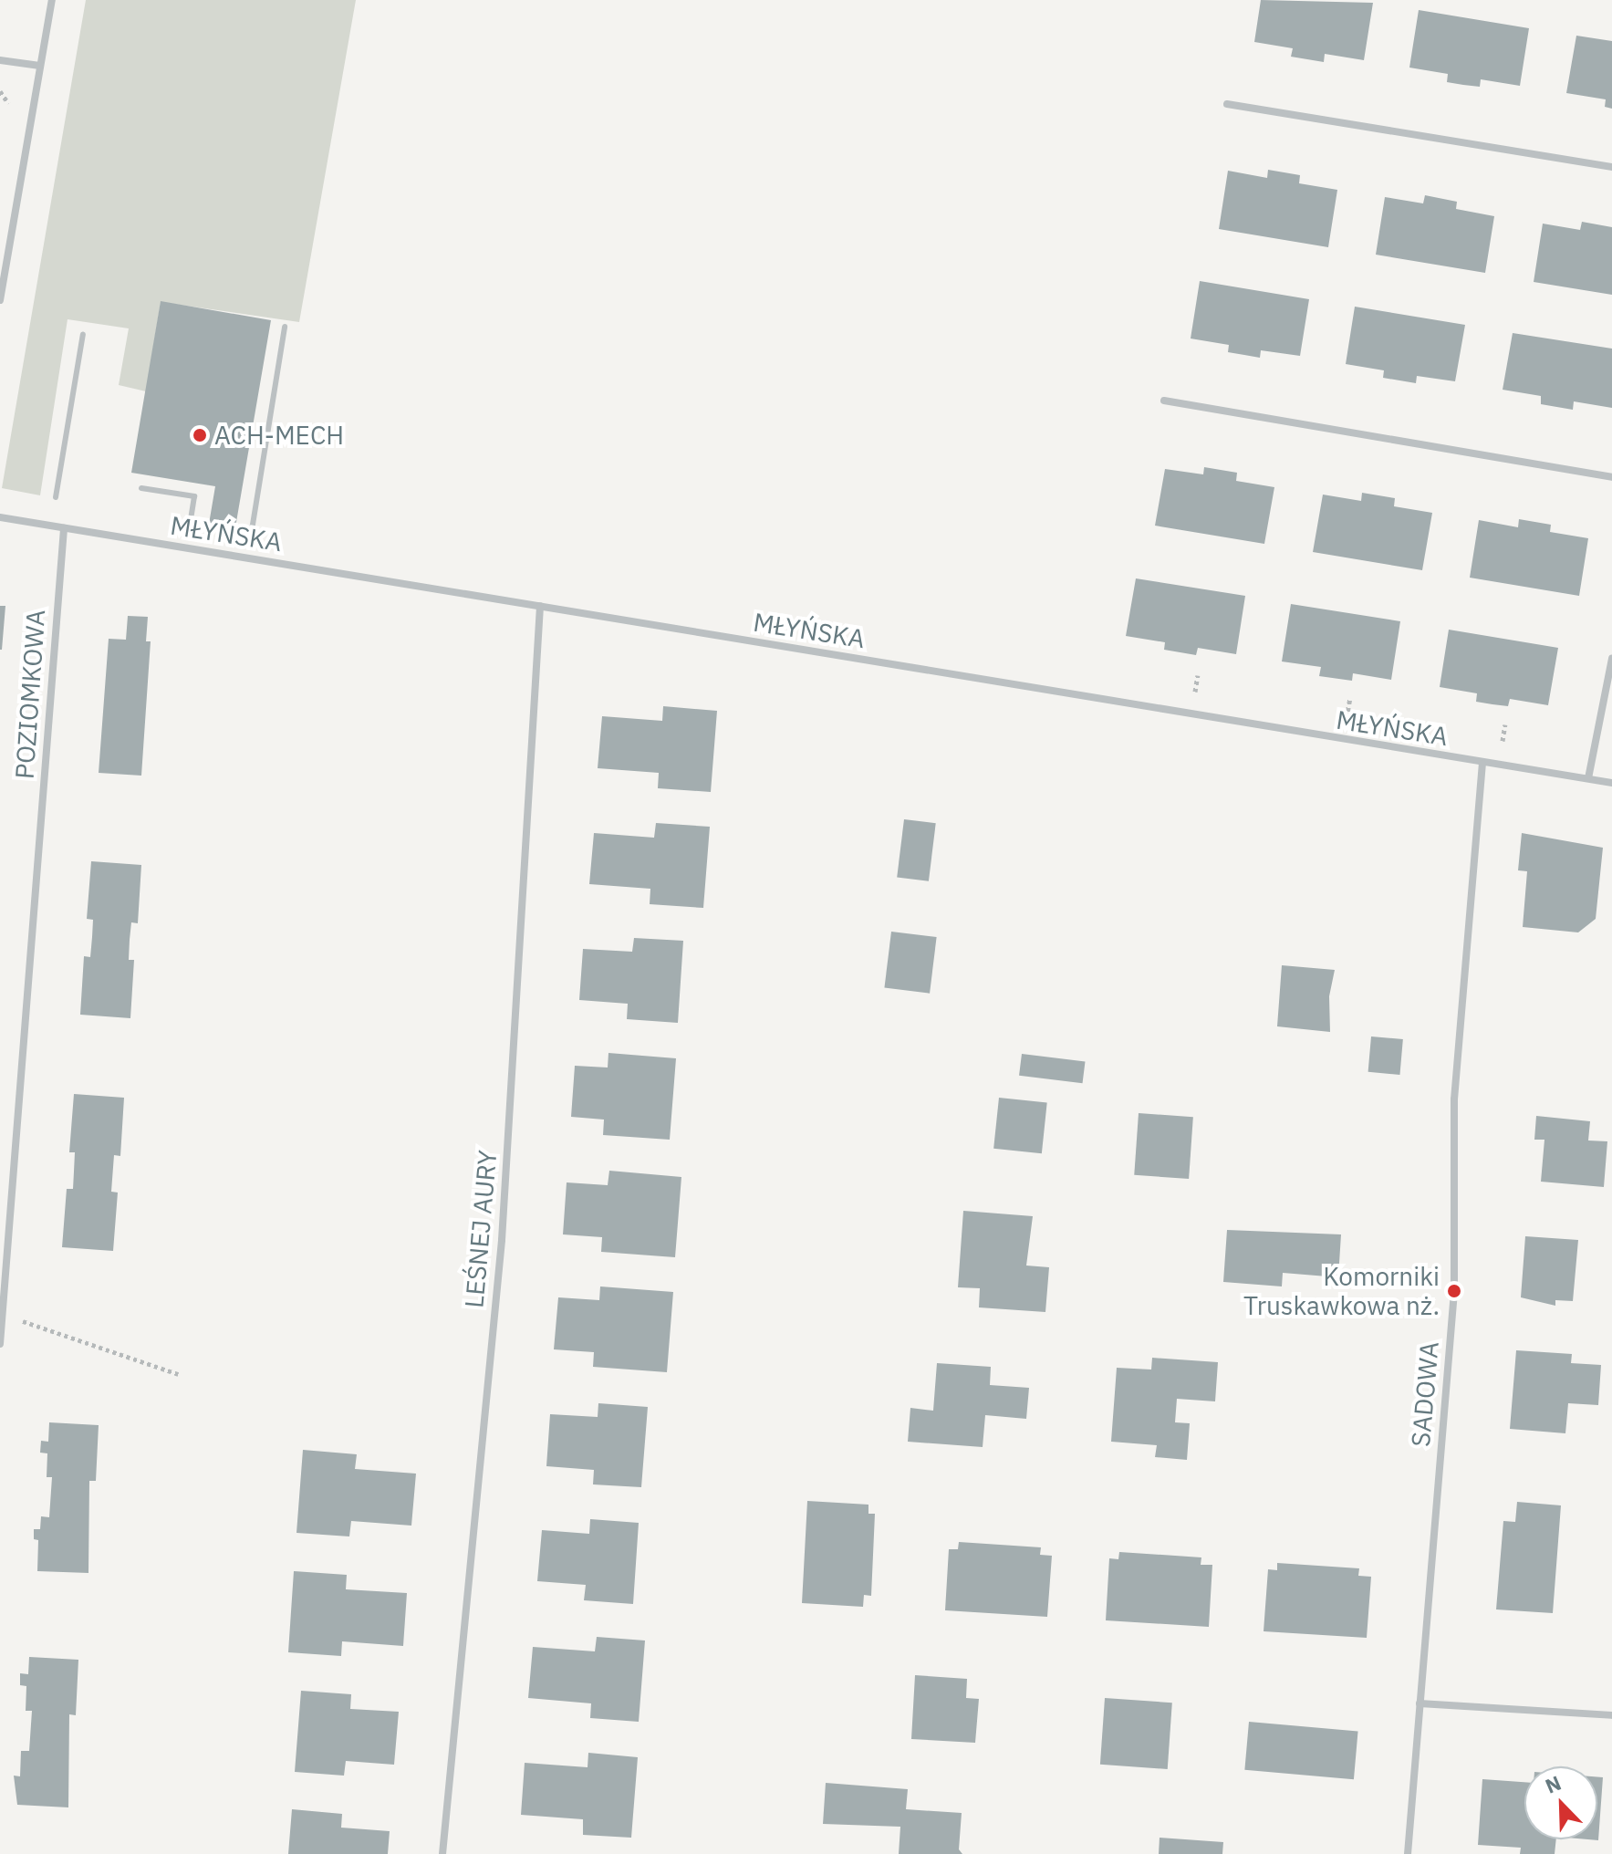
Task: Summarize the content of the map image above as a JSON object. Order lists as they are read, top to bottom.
{
  "streets": {
    "street": [
      "MŁYŃSKA",
      "POZIOMKOWA",
      "LEŚNEJ AURY",
      "SADOWA"
    ]
  },
  "crossings": [
    ["MŁYŃSKA", "POZIOMKOWA"],
    ["MŁYŃSKA", "LEŚNEJ AURY"],
    ["MŁYŃSKA", "SADOWA"]
  ],
  "places": ["ACH-MECH", "Komorniki Truskawkowa nż."],
  "north": "top left"
}
